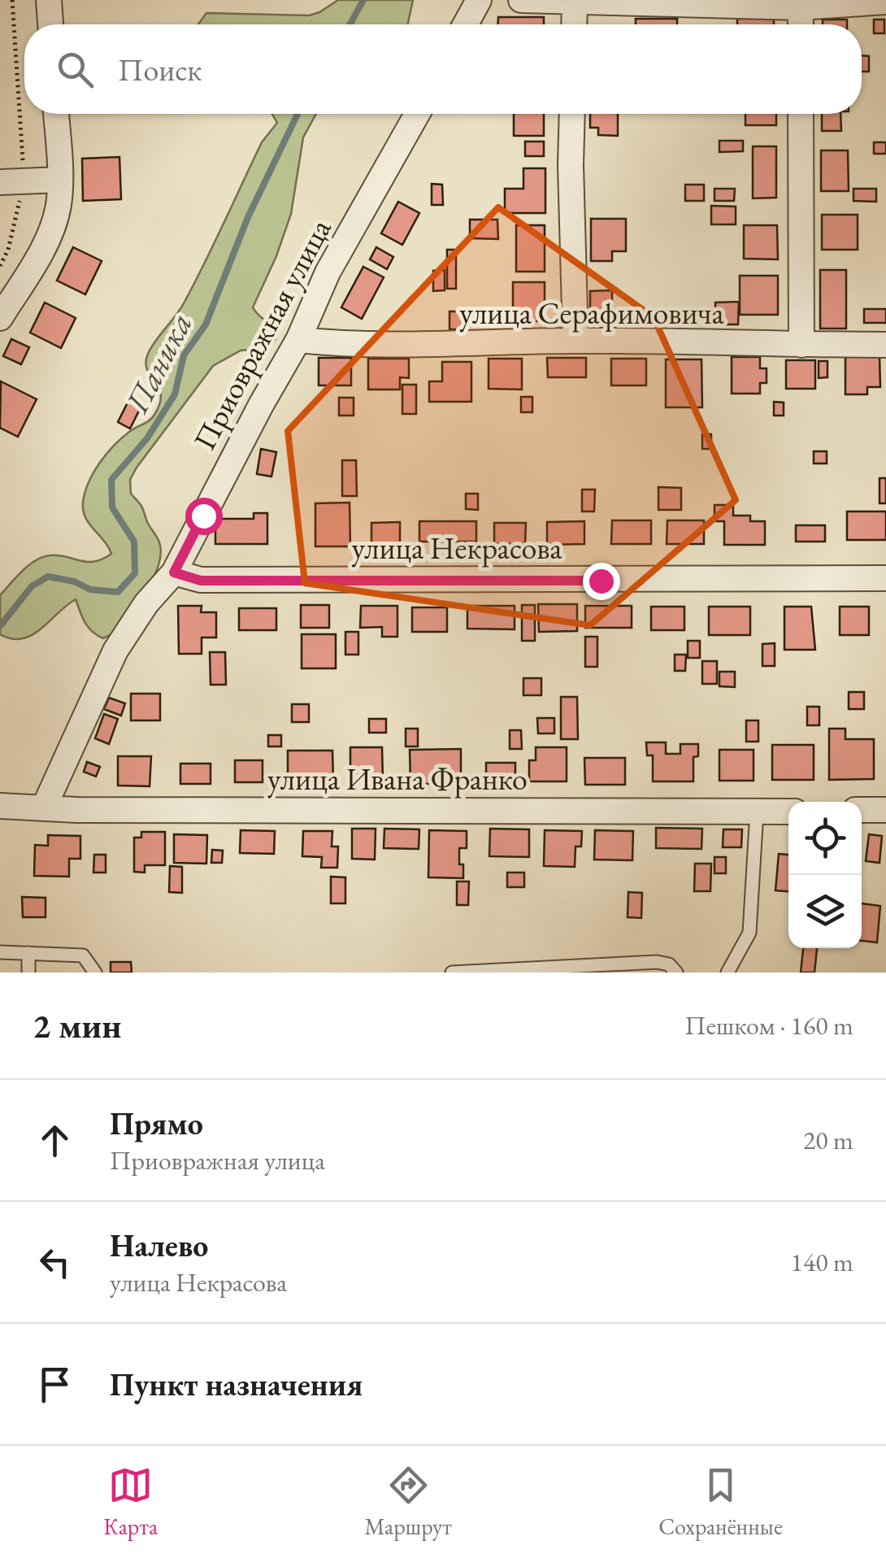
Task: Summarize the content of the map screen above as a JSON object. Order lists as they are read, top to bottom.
{
  "streets": {
    "street": [
      "улица Серафимовича",
      "Приовражная улица",
      "улица Некрасова",
      "улица Ивана Франко"
    ]
  },
  "crossings": [
    ["улица Серафимовича", "Приовражная улица"],
    ["Приовражная улица", "улица Некрасова"],
    ["Приовражная улица", "улица Ивана Франко"]
  ],
  "water": ["Паника"],
  "page": {
    "search": "Поиск",
    "heading": ["2 мин", "Пешком · 160 m"],
    "list": [
      ["Прямо", "Приовражная улица", "20 m"],
      ["Налево", "улица Некрасова", "140 m"],
      "Пункт назначения"
    ],
    "nav": ["Карта", "Маршрут", "Сохранённые"]
  }
}
